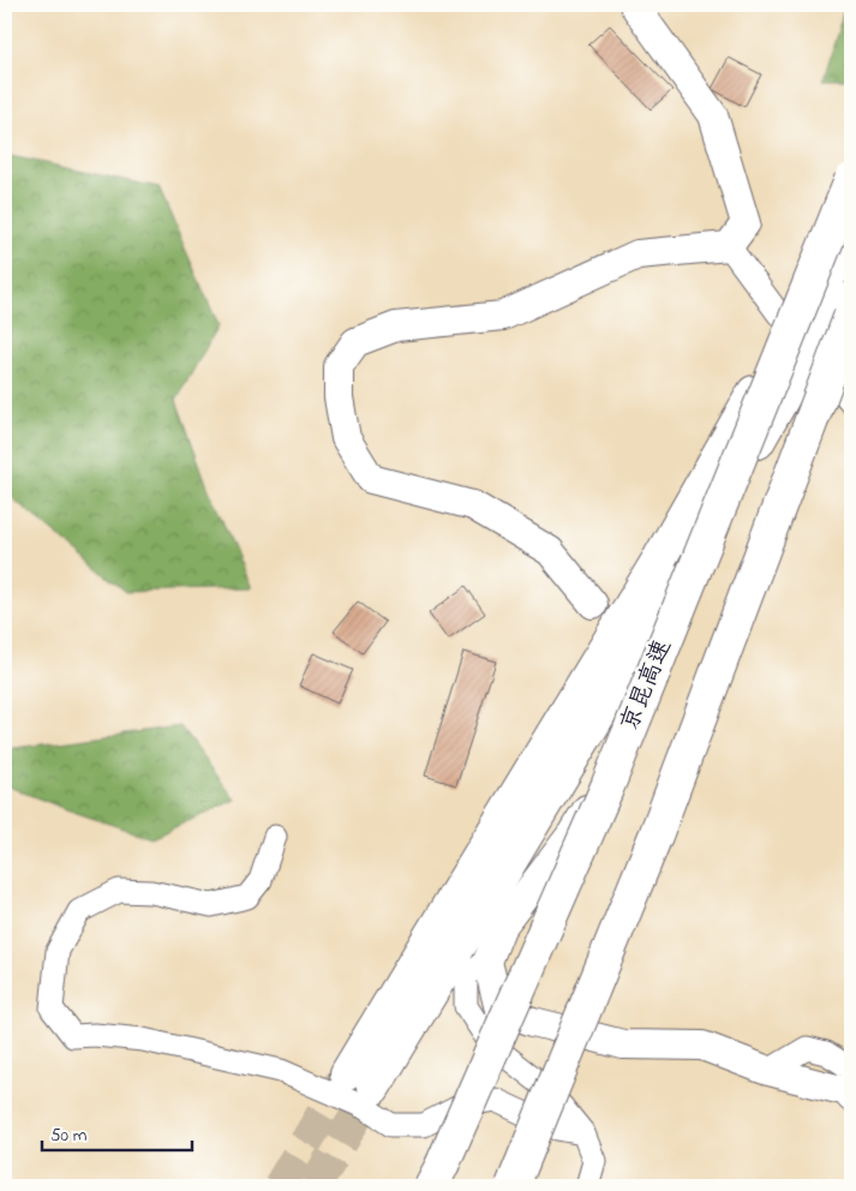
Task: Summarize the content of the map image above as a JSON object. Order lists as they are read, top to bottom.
{
  "streets": {
    "highway": ["京昆高速"]
  },
  "scale_bar": "50 m"
}
